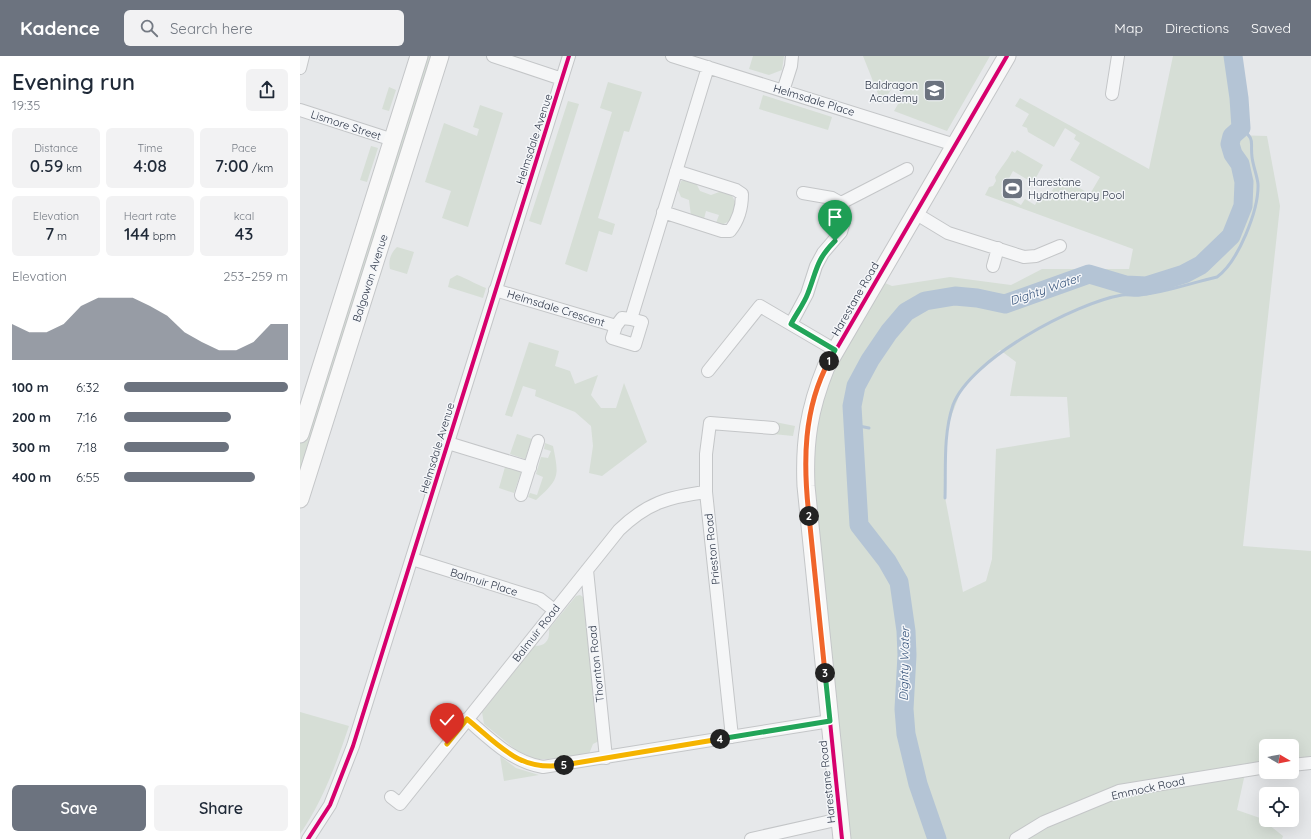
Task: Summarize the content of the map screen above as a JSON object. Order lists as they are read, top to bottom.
{
  "streets": {
    "street": [
      "Helmsdale Place",
      "Lismore Street",
      "Helmsdale Avenue",
      "Balgowan Avenue",
      "Harestane Road",
      "Helmsdale Crescent",
      "Prieston Road",
      "Balmuir Place",
      "Balmuir Road",
      "Thornton Road",
      "Emmock Road"
    ]
  },
  "crossings": [
    ["Helmsdale Place", "Harestane Road"],
    ["Lismore Street", "Balgowan Avenue"],
    ["Helmsdale Avenue", "Helmsdale Crescent"],
    ["Helmsdale Avenue", "Balmuir Place"],
    ["Prieston Road", "Balmuir Road"],
    ["Balmuir Place", "Balmuir Road"],
    ["Balmuir Road", "Thornton Road"]
  ],
  "water": ["Dighty Water"],
  "places": {
    "school or university": ["Baldragon Academy"],
    "sports": ["Harestane Hydrotherapy Pool"]
  },
  "north": "right",
  "page": {
    "header": "Kadence",
    "search": "Search here",
    "nav": ["Map", "Directions", "Saved"],
    "heading": ["Evening run", "19:35"],
    "stats": [
      ["Distance", "0.59 km"],
      ["Time", "4:08"],
      ["Pace", "7:00 /km"],
      ["Elevation", "7 m"],
      ["Heart rate", "144 bpm"],
      ["kcal", "43"]
    ],
    "chart": ["Elevation", "253–259 m"],
    "pins": [
      "1",
      "2",
      "3",
      "4",
      "5"
    ],
    "list": [
      {
        "name": "100 m",
        "note": "6:32"
      },
      {
        "name": "200 m",
        "note": "7:16"
      },
      {
        "name": "300 m",
        "note": "7:18"
      },
      {
        "name": "400 m",
        "note": "6:55"
      }
    ],
    "buttons": ["Save", "Share"]
  }
}
